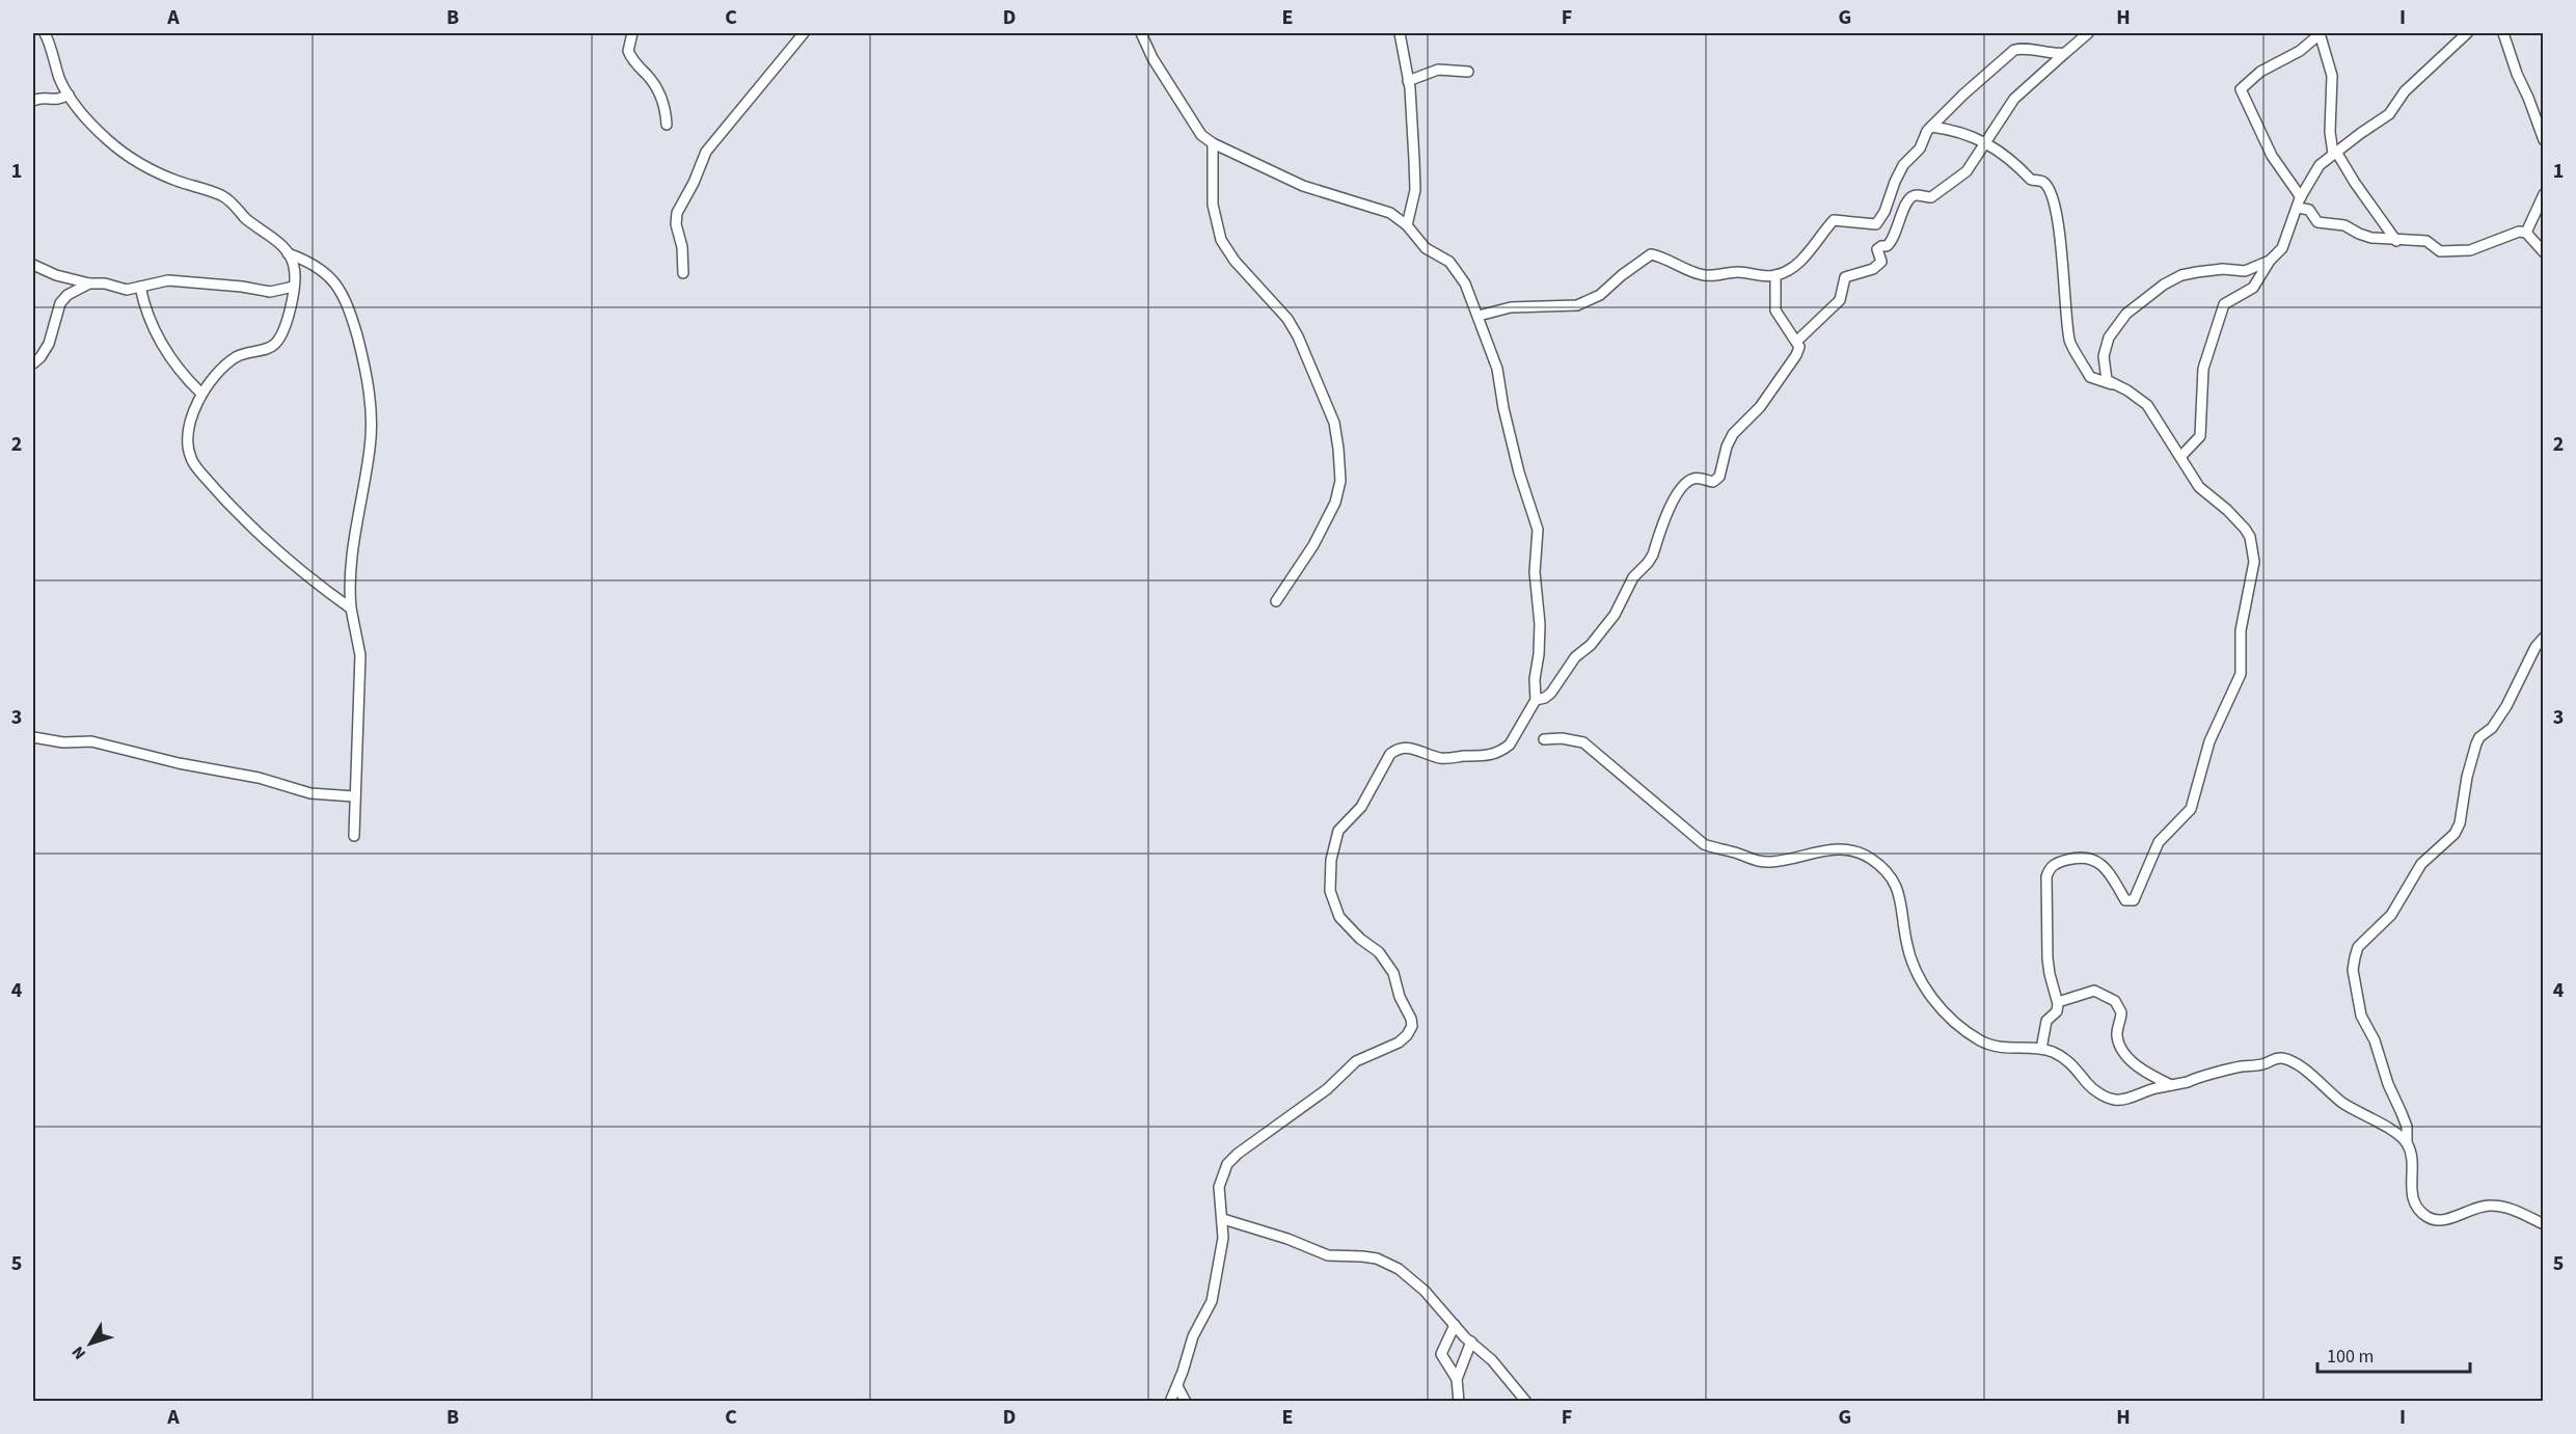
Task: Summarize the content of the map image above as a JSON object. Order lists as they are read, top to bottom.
{
  "scale_bar": "100 m",
  "north": "bottom left",
  "grid": {
    "columns": [
      "A",
      "B",
      "C",
      "D",
      "E",
      "F",
      "G",
      "H",
      "I"
    ],
    "rows": [
      "1",
      "2",
      "3",
      "4",
      "5"
    ]
  }
}
